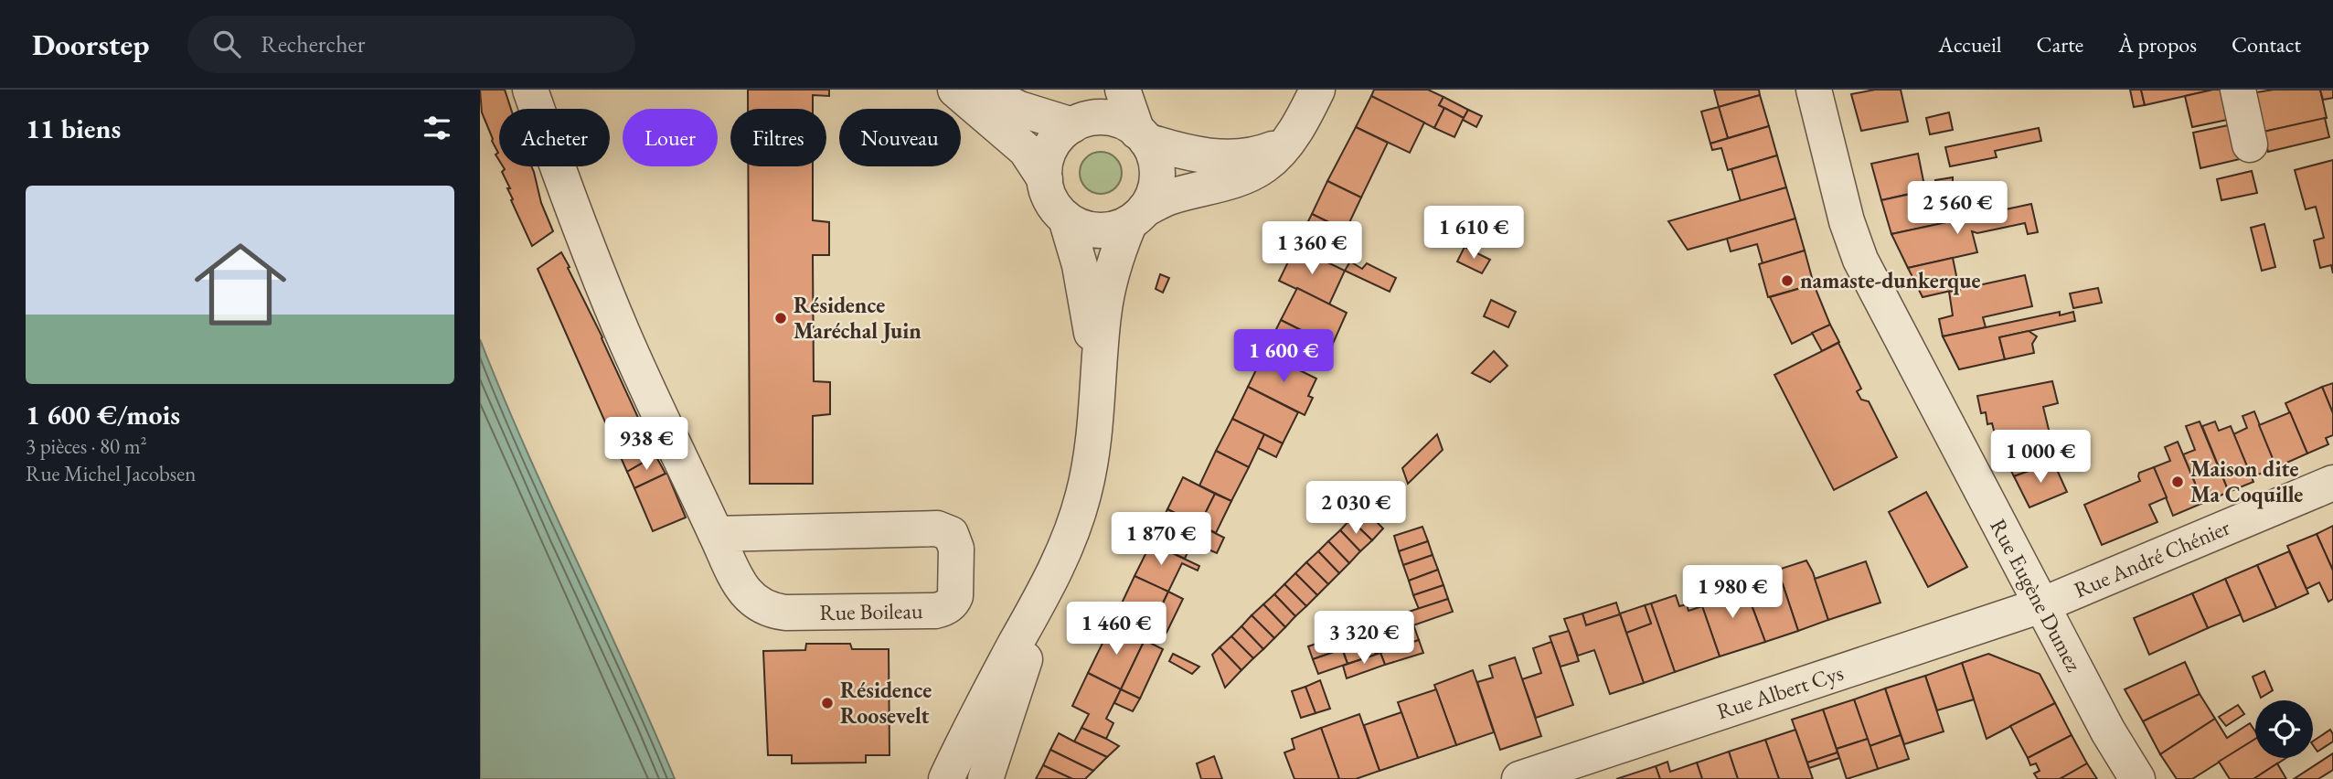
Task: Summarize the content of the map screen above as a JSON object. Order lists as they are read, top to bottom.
{
  "streets": {
    "street": [
      "Rue André Chénier",
      "Rue Eugène Dumez",
      "Rue Boileau",
      "Rue Albert Cys"
    ]
  },
  "crossings": [
    ["Rue André Chénier", "Rue Eugène Dumez"],
    ["Rue André Chénier", "Rue Albert Cys"],
    ["Rue Eugène Dumez", "Rue Albert Cys"]
  ],
  "places": [
    "namaste-dunkerque",
    "Résidence Maréchal Juin",
    "Maison dite Ma Coquille",
    "Résidence Roosevelt"
  ],
  "page": {
    "header": "Doorstep",
    "search": "Rechercher",
    "nav": [
      "Accueil",
      "Carte",
      "À propos",
      "Contact"
    ],
    "heading": "11 biens",
    "chip": [
      "Acheter",
      "Louer",
      "Filtres",
      "Nouveau"
    ],
    "list": [
      {
        "name": "1 600 €/mois",
        "note": "3 pièces · 80 m² · Rue Michel Jacobsen"
      }
    ],
    "price": [
      "2 560 €",
      "1 610 €",
      "1 360 €",
      "1 600 €",
      "938 €",
      "1 000 €",
      "2 030 €",
      "1 870 €",
      "1 980 €",
      "1 460 €",
      "3 320 €"
    ]
  }
}
